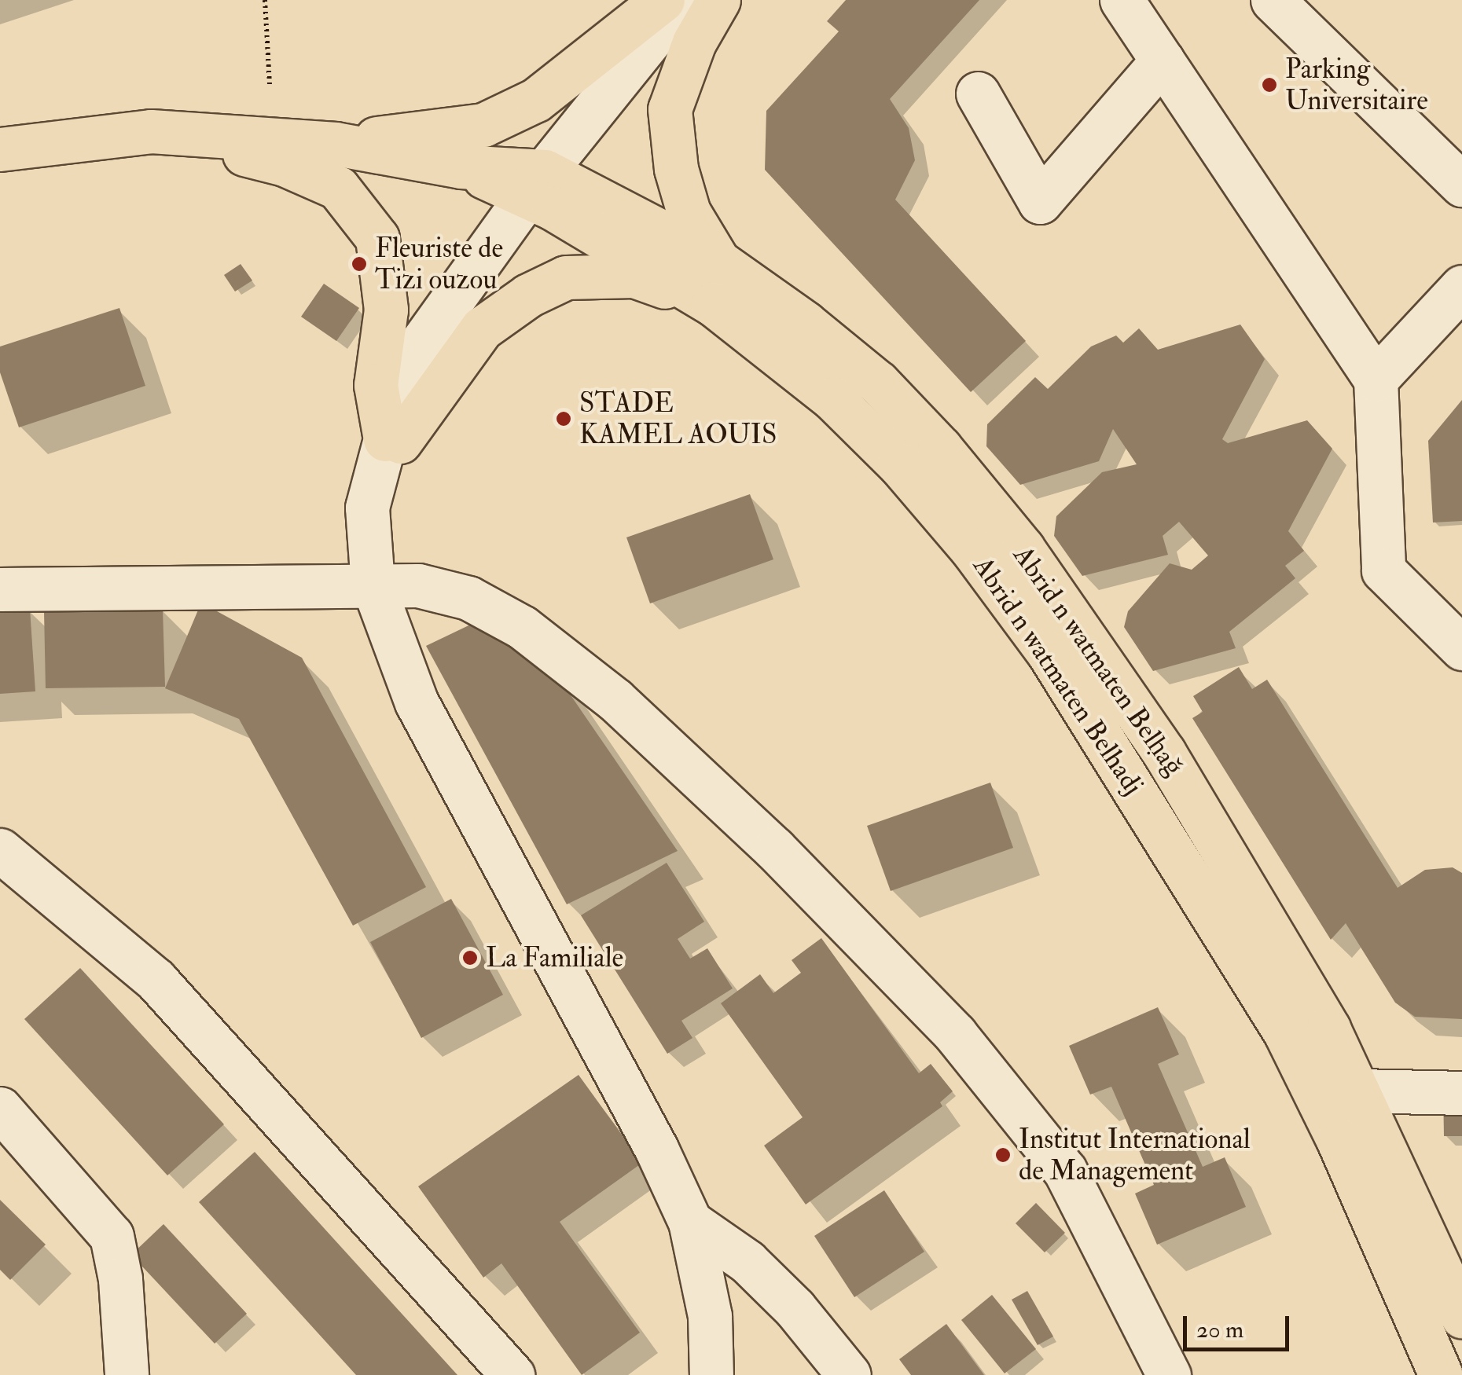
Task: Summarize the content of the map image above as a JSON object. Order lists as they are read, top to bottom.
{
  "streets": {
    "main road": ["Abrid n watmaten Belḥaǧ", "Abrid n watmaten Belhadj"]
  },
  "crossings": [
    ["Abrid n watmaten Belḥaǧ", "Abrid n watmaten Belhadj"]
  ],
  "places": [
    "Parking Universitaire",
    "Fleuriste de Tizi ouzou",
    "STADE KAMEL AOUIS",
    "La Familiale",
    "Institut International de Management"
  ],
  "scale_bar": "20 m"
}
